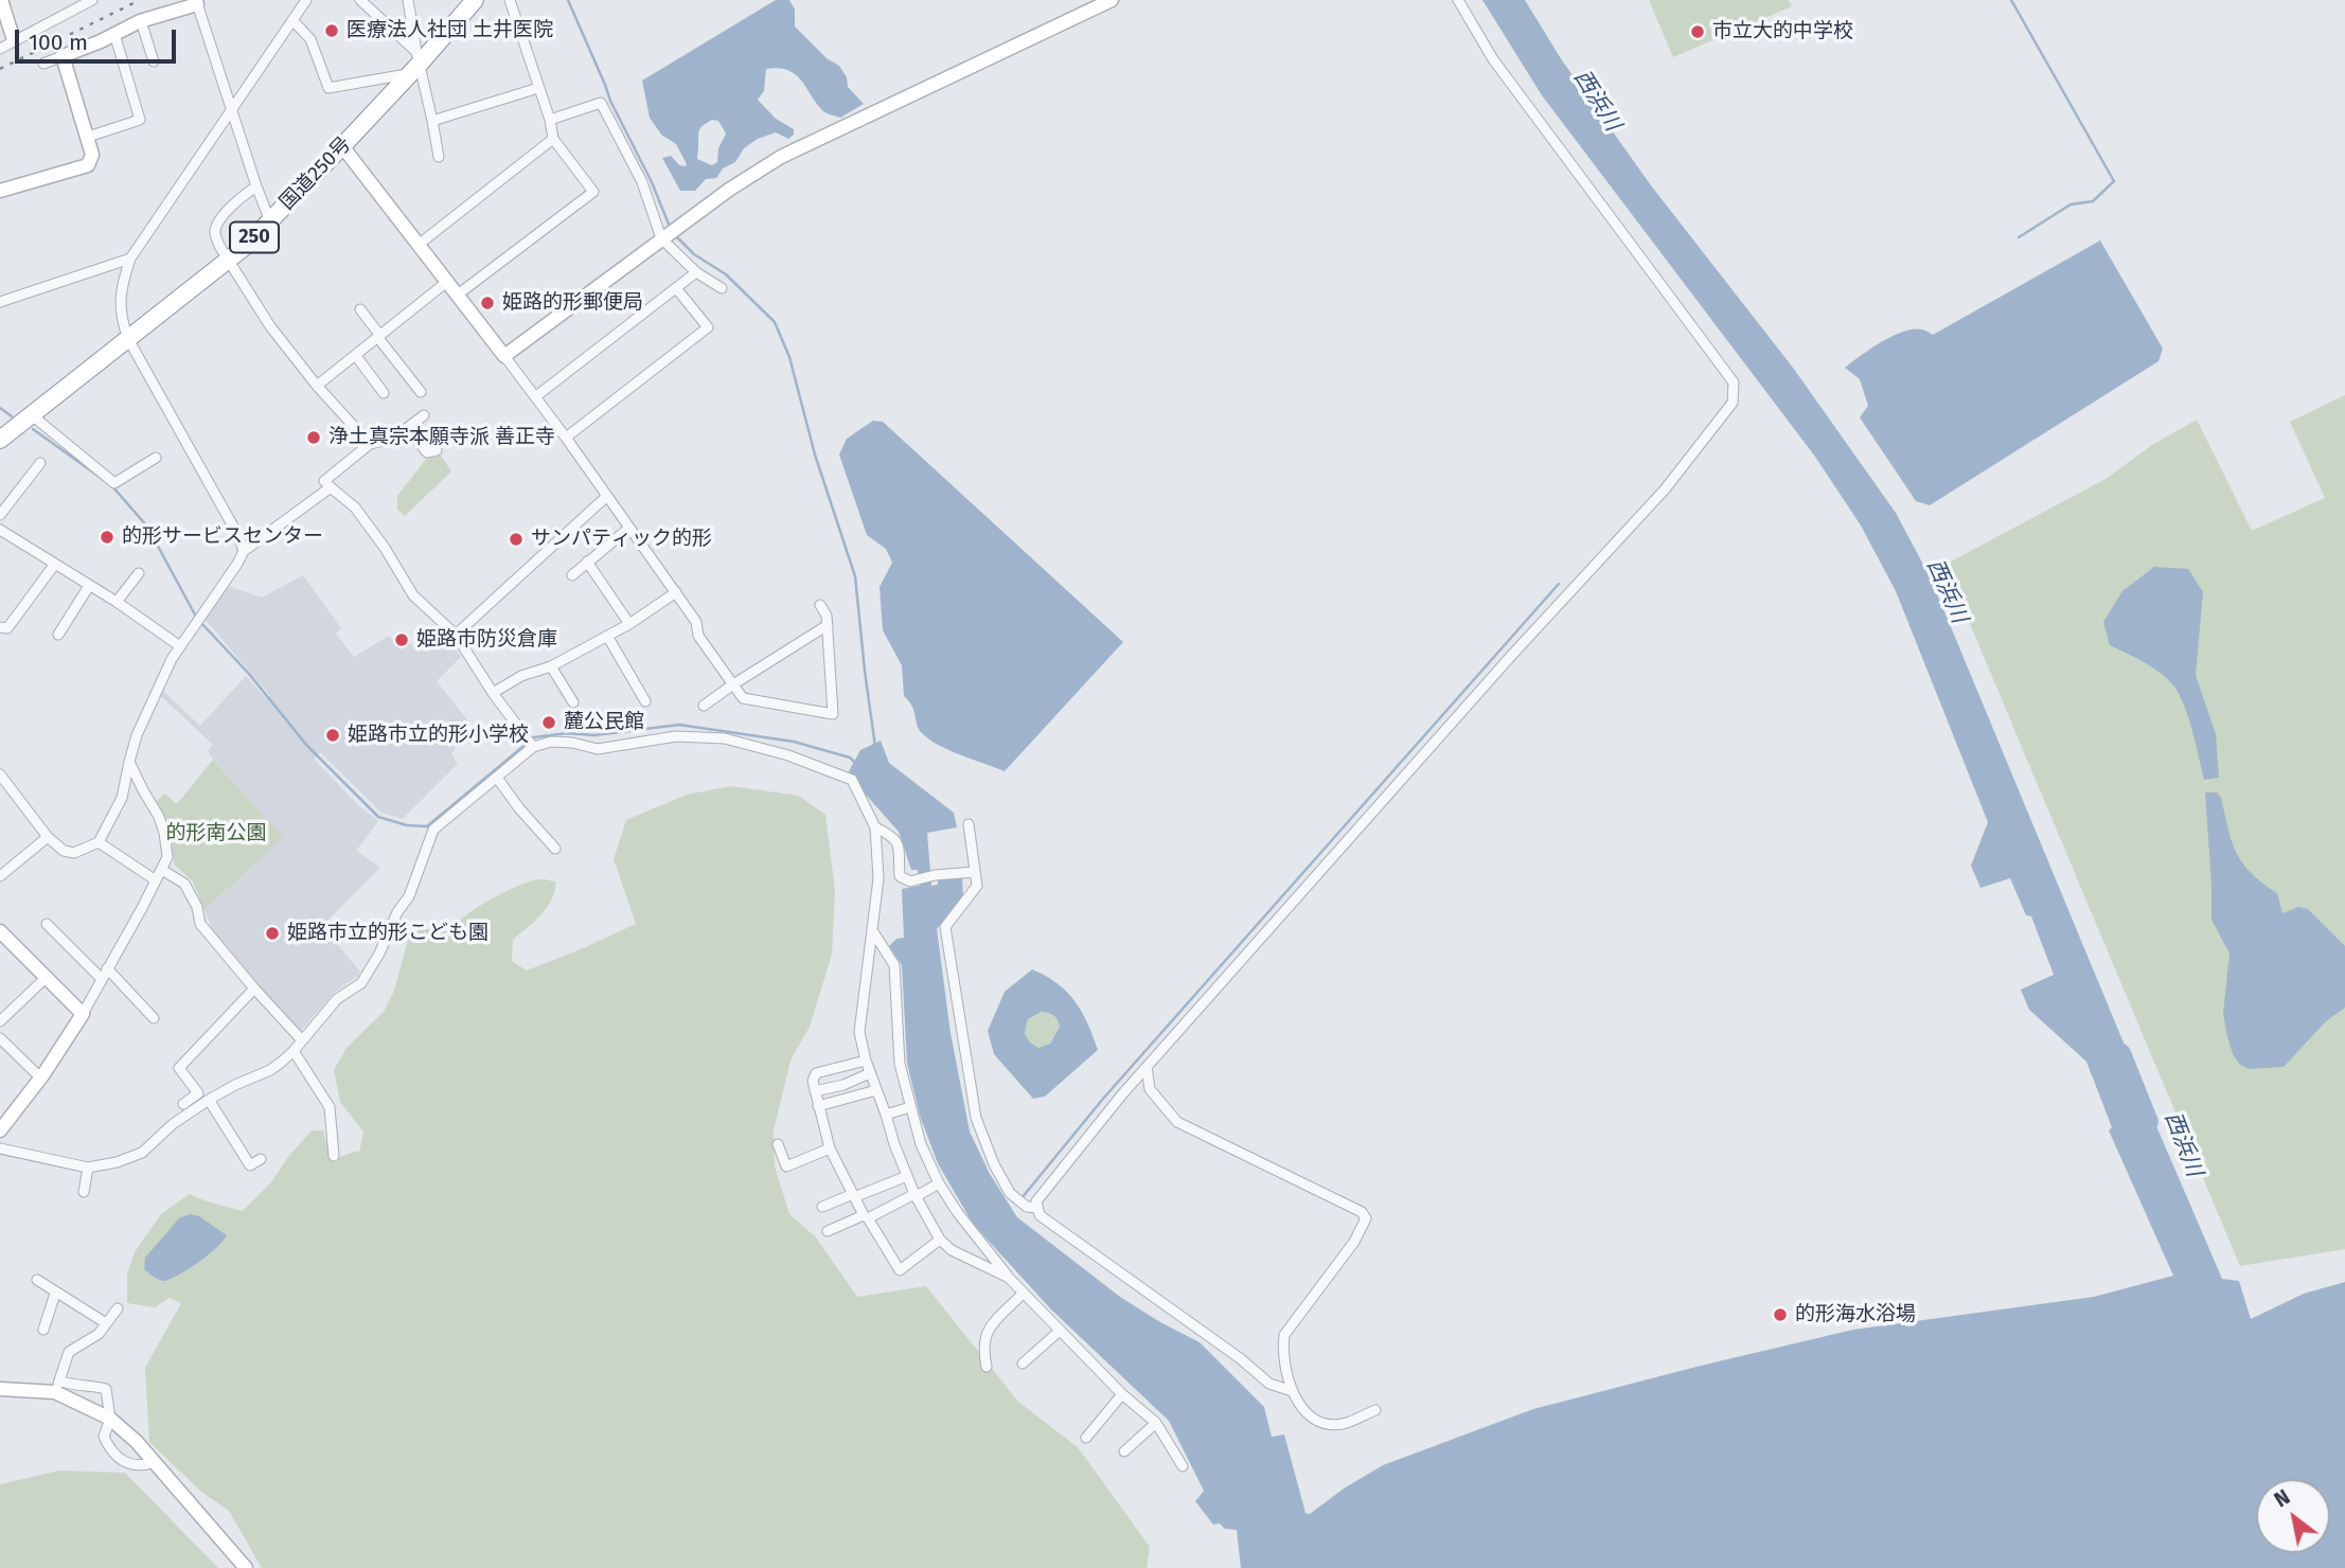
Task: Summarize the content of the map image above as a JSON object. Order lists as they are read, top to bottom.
{
  "streets": {
    "highway": ["国道250号", "250"]
  },
  "water": ["西浜川"],
  "parks": ["的形南公園"],
  "places": [
    "医療法人社団 土井医院",
    "市立大的中学校",
    "姫路的形郵便局",
    "浄土真宗本願寺派 善正寺",
    "的形サービスセンター",
    "サンパティック的形",
    "姫路市防災倉庫",
    "麓公民館",
    "姫路市立的形小学校",
    "姫路市立的形こども園",
    "的形海水浴場"
  ],
  "scale_bar": "100 m",
  "north": "top left"
}
